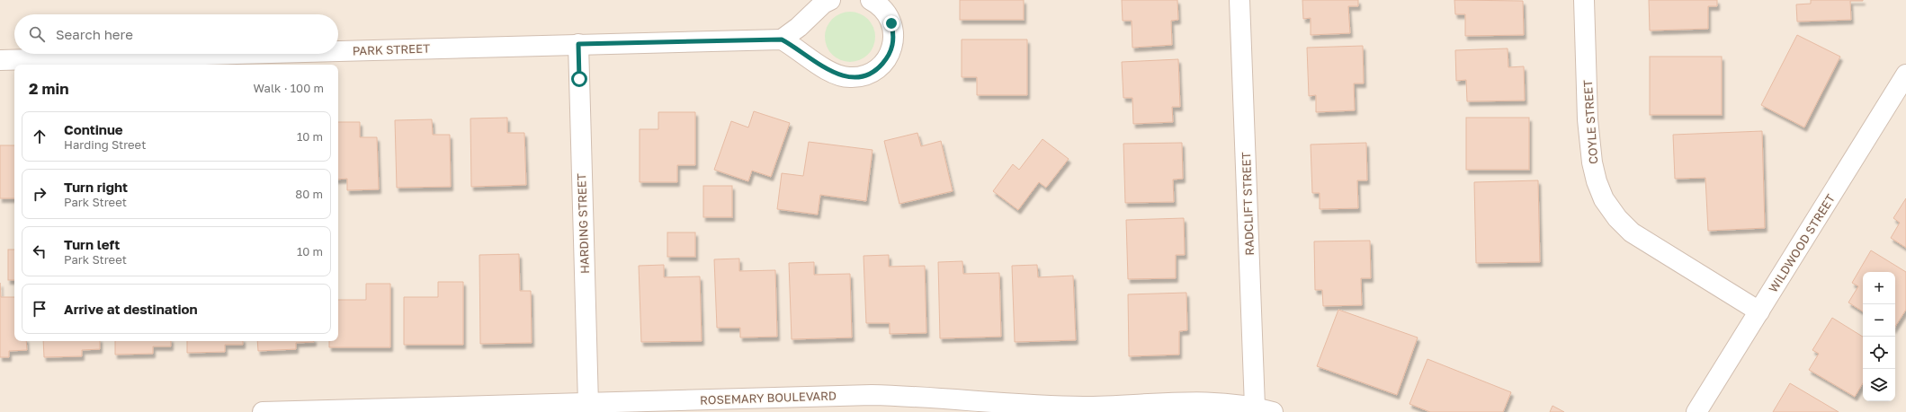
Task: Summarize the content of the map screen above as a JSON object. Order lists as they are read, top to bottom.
{
  "streets": {
    "street": [
      "PARK STREET",
      "COYLE STREET",
      "RADCLIFT STREET",
      "HARDING STREET",
      "WILDWOOD STREET",
      "ROSEMARY BOULEVARD"
    ]
  },
  "crossings": [
    ["PARK STREET", "HARDING STREET"],
    ["COYLE STREET", "WILDWOOD STREET"],
    ["RADCLIFT STREET", "ROSEMARY BOULEVARD"],
    ["HARDING STREET", "ROSEMARY BOULEVARD"]
  ],
  "page": {
    "search": "Search here",
    "heading": ["2 min", "Walk · 100 m"],
    "list": [
      ["Continue", "Harding Street", "10 m"],
      ["Turn right", "Park Street", "80 m"],
      ["Turn left", "Park Street", "10 m"],
      "Arrive at destination"
    ],
    "map_buttons": ["+", "−"]
  }
}
